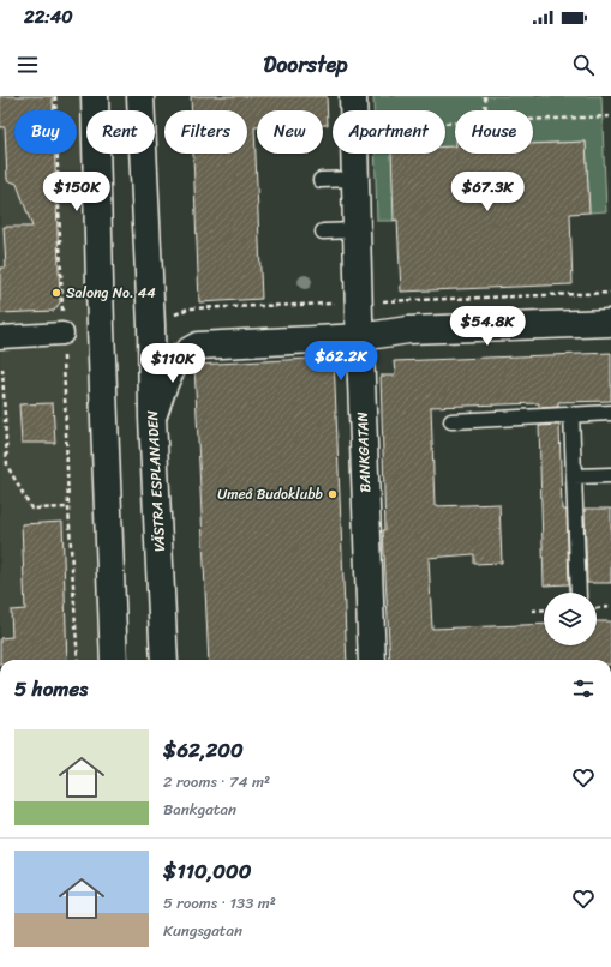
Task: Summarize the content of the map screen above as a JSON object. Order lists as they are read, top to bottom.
{
  "streets": {
    "main road": ["BANKGATAN", "VÄSTRA ESPLANADEN"]
  },
  "places": ["Salong No. 44", "Umeå Budoklubb"],
  "page": {
    "status": "22:40",
    "header": "Doorstep",
    "chip": [
      "Buy",
      "Rent",
      "Filters",
      "New",
      "Apartment",
      "House"
    ],
    "price": [
      "$150K",
      "$67.3K",
      "$54.8K",
      "$62.2K",
      "$110K"
    ],
    "heading": "5 homes",
    "list": [
      {
        "name": "$62,200",
        "note": "2 rooms · 74 m² · Bankgatan"
      },
      {
        "name": "$110,000",
        "note": "5 rooms · 133 m² · Kungsgatan"
      }
    ]
  }
}
